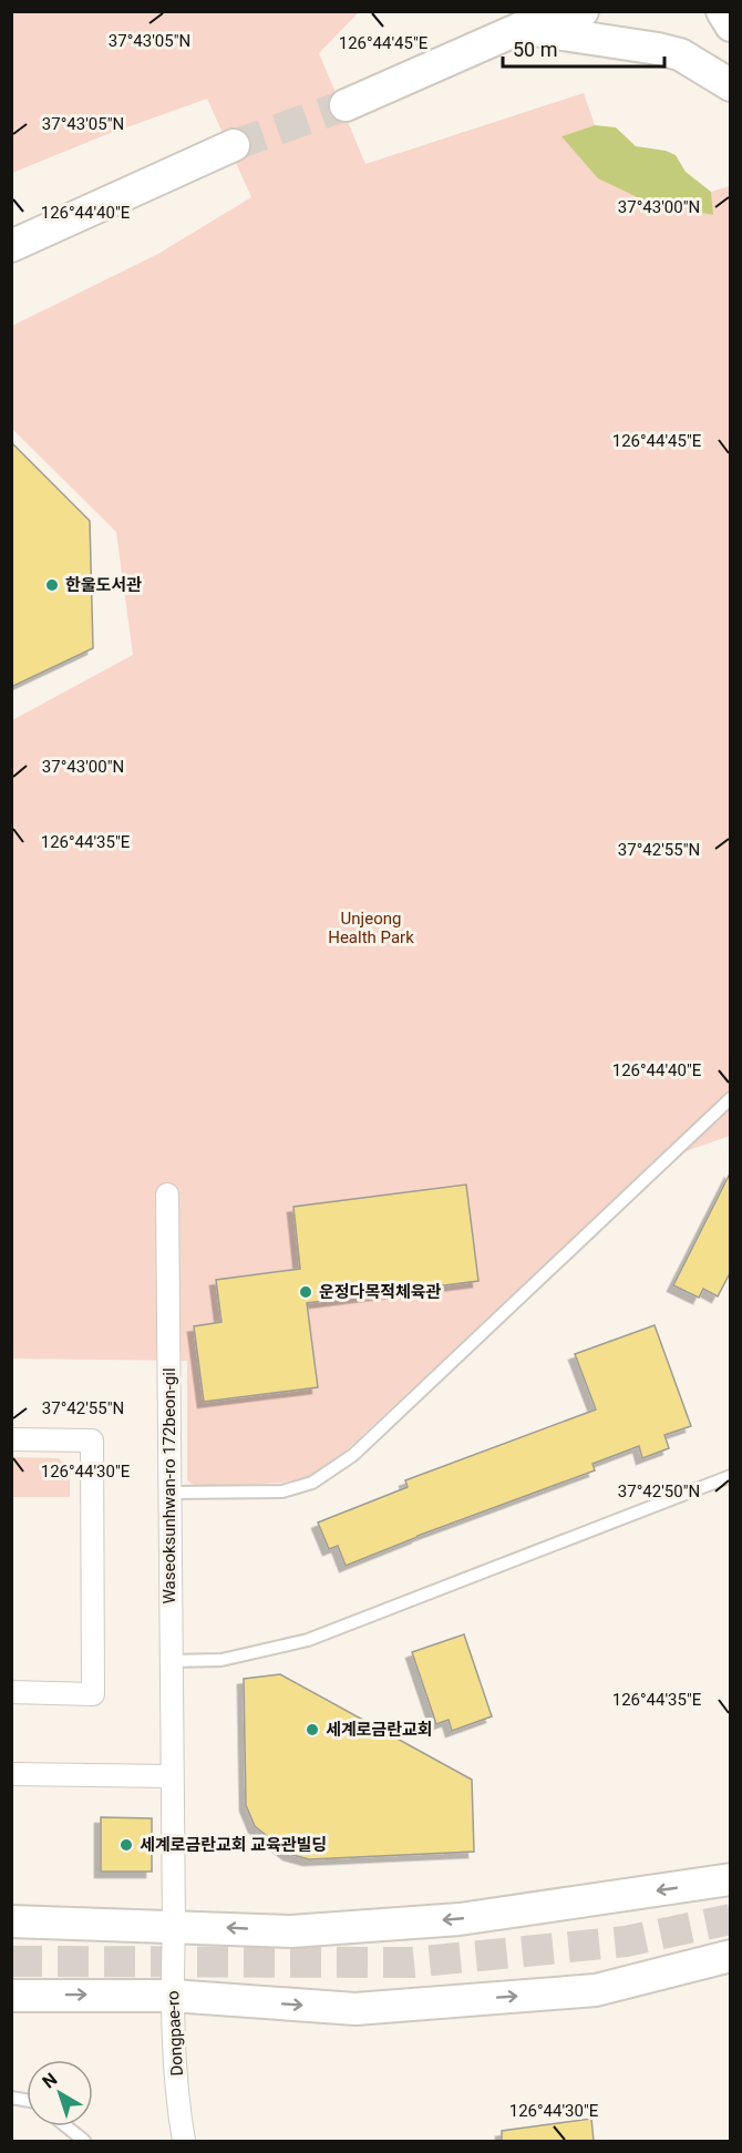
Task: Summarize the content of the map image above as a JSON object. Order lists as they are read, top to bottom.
{
  "streets": {
    "street": ["Waseoksunhwan-ro 172beon-gil", "Dongpae-ro"]
  },
  "crossings": [
    ["Waseoksunhwan-ro 172beon-gil", "Dongpae-ro"]
  ],
  "parks": ["Unjeong Health Park"],
  "places": [
    "한울도서관",
    "운정다목적체육관",
    "세계로금란교회",
    "세계로금란교회 교육관빌딩"
  ],
  "scale_bar": "50 m",
  "north": "top left",
  "coordinates": [
    "37°43'05\"N",
    "126°44'45\"E",
    "37°43'00\"N",
    "126°44'40\"E",
    "126°44'35\"E",
    "37°42'55\"N",
    "126°44'30\"E",
    "37°42'50\"N"
  ]
}
